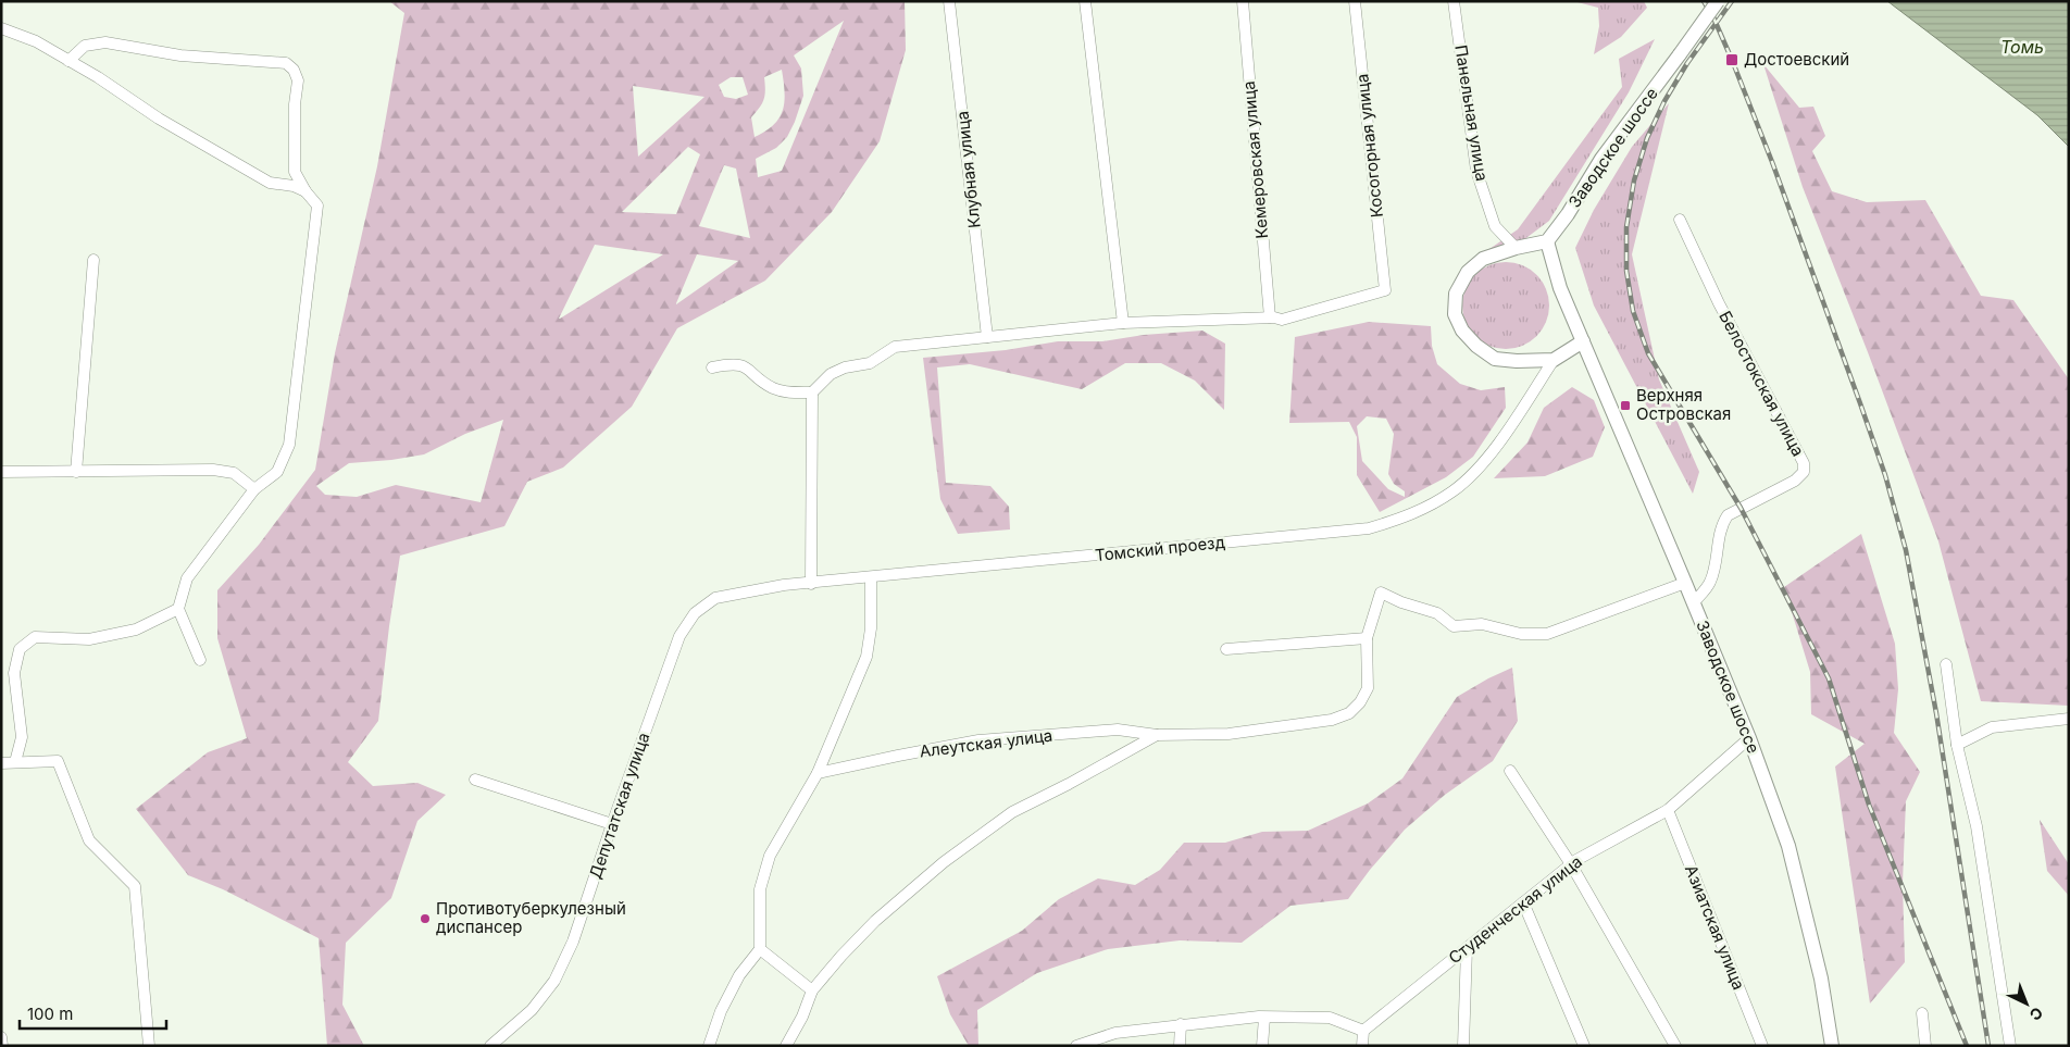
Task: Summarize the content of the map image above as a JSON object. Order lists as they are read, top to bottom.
{
  "streets": {
    "main road": ["Заводское шоссе"],
    "street": [
      "Панельная улица",
      "Косогорная улица",
      "Кемеровская улица",
      "Клубная улица",
      "Белостокская улица",
      "Томский проезд",
      "Алеутская улица",
      "Депутатская улица",
      "Студенческая улица",
      "Азиатская улица"
    ]
  },
  "crossings": [
    ["Панельная улица", "Заводское шоссе"],
    ["Панельная улица", "Томский проезд"],
    ["Косогорная улица", "Кемеровская улица"],
    ["Заводское шоссе", "Белостокская улица"],
    ["Заводское шоссе", "Томский проезд"],
    ["Заводское шоссе", "Алеутская улица"],
    ["Заводское шоссе", "Студенческая улица"],
    ["Томский проезд", "Депутатская улица"],
    ["Студенческая улица", "Азиатская улица"]
  ],
  "water": ["Томь"],
  "places": {
    "transit": ["Достоевский", "Верхняя Островская"],
    "other": ["Противотуберкулезный диспансер"]
  },
  "scale_bar": "100 m",
  "north": "bottom right"
}
